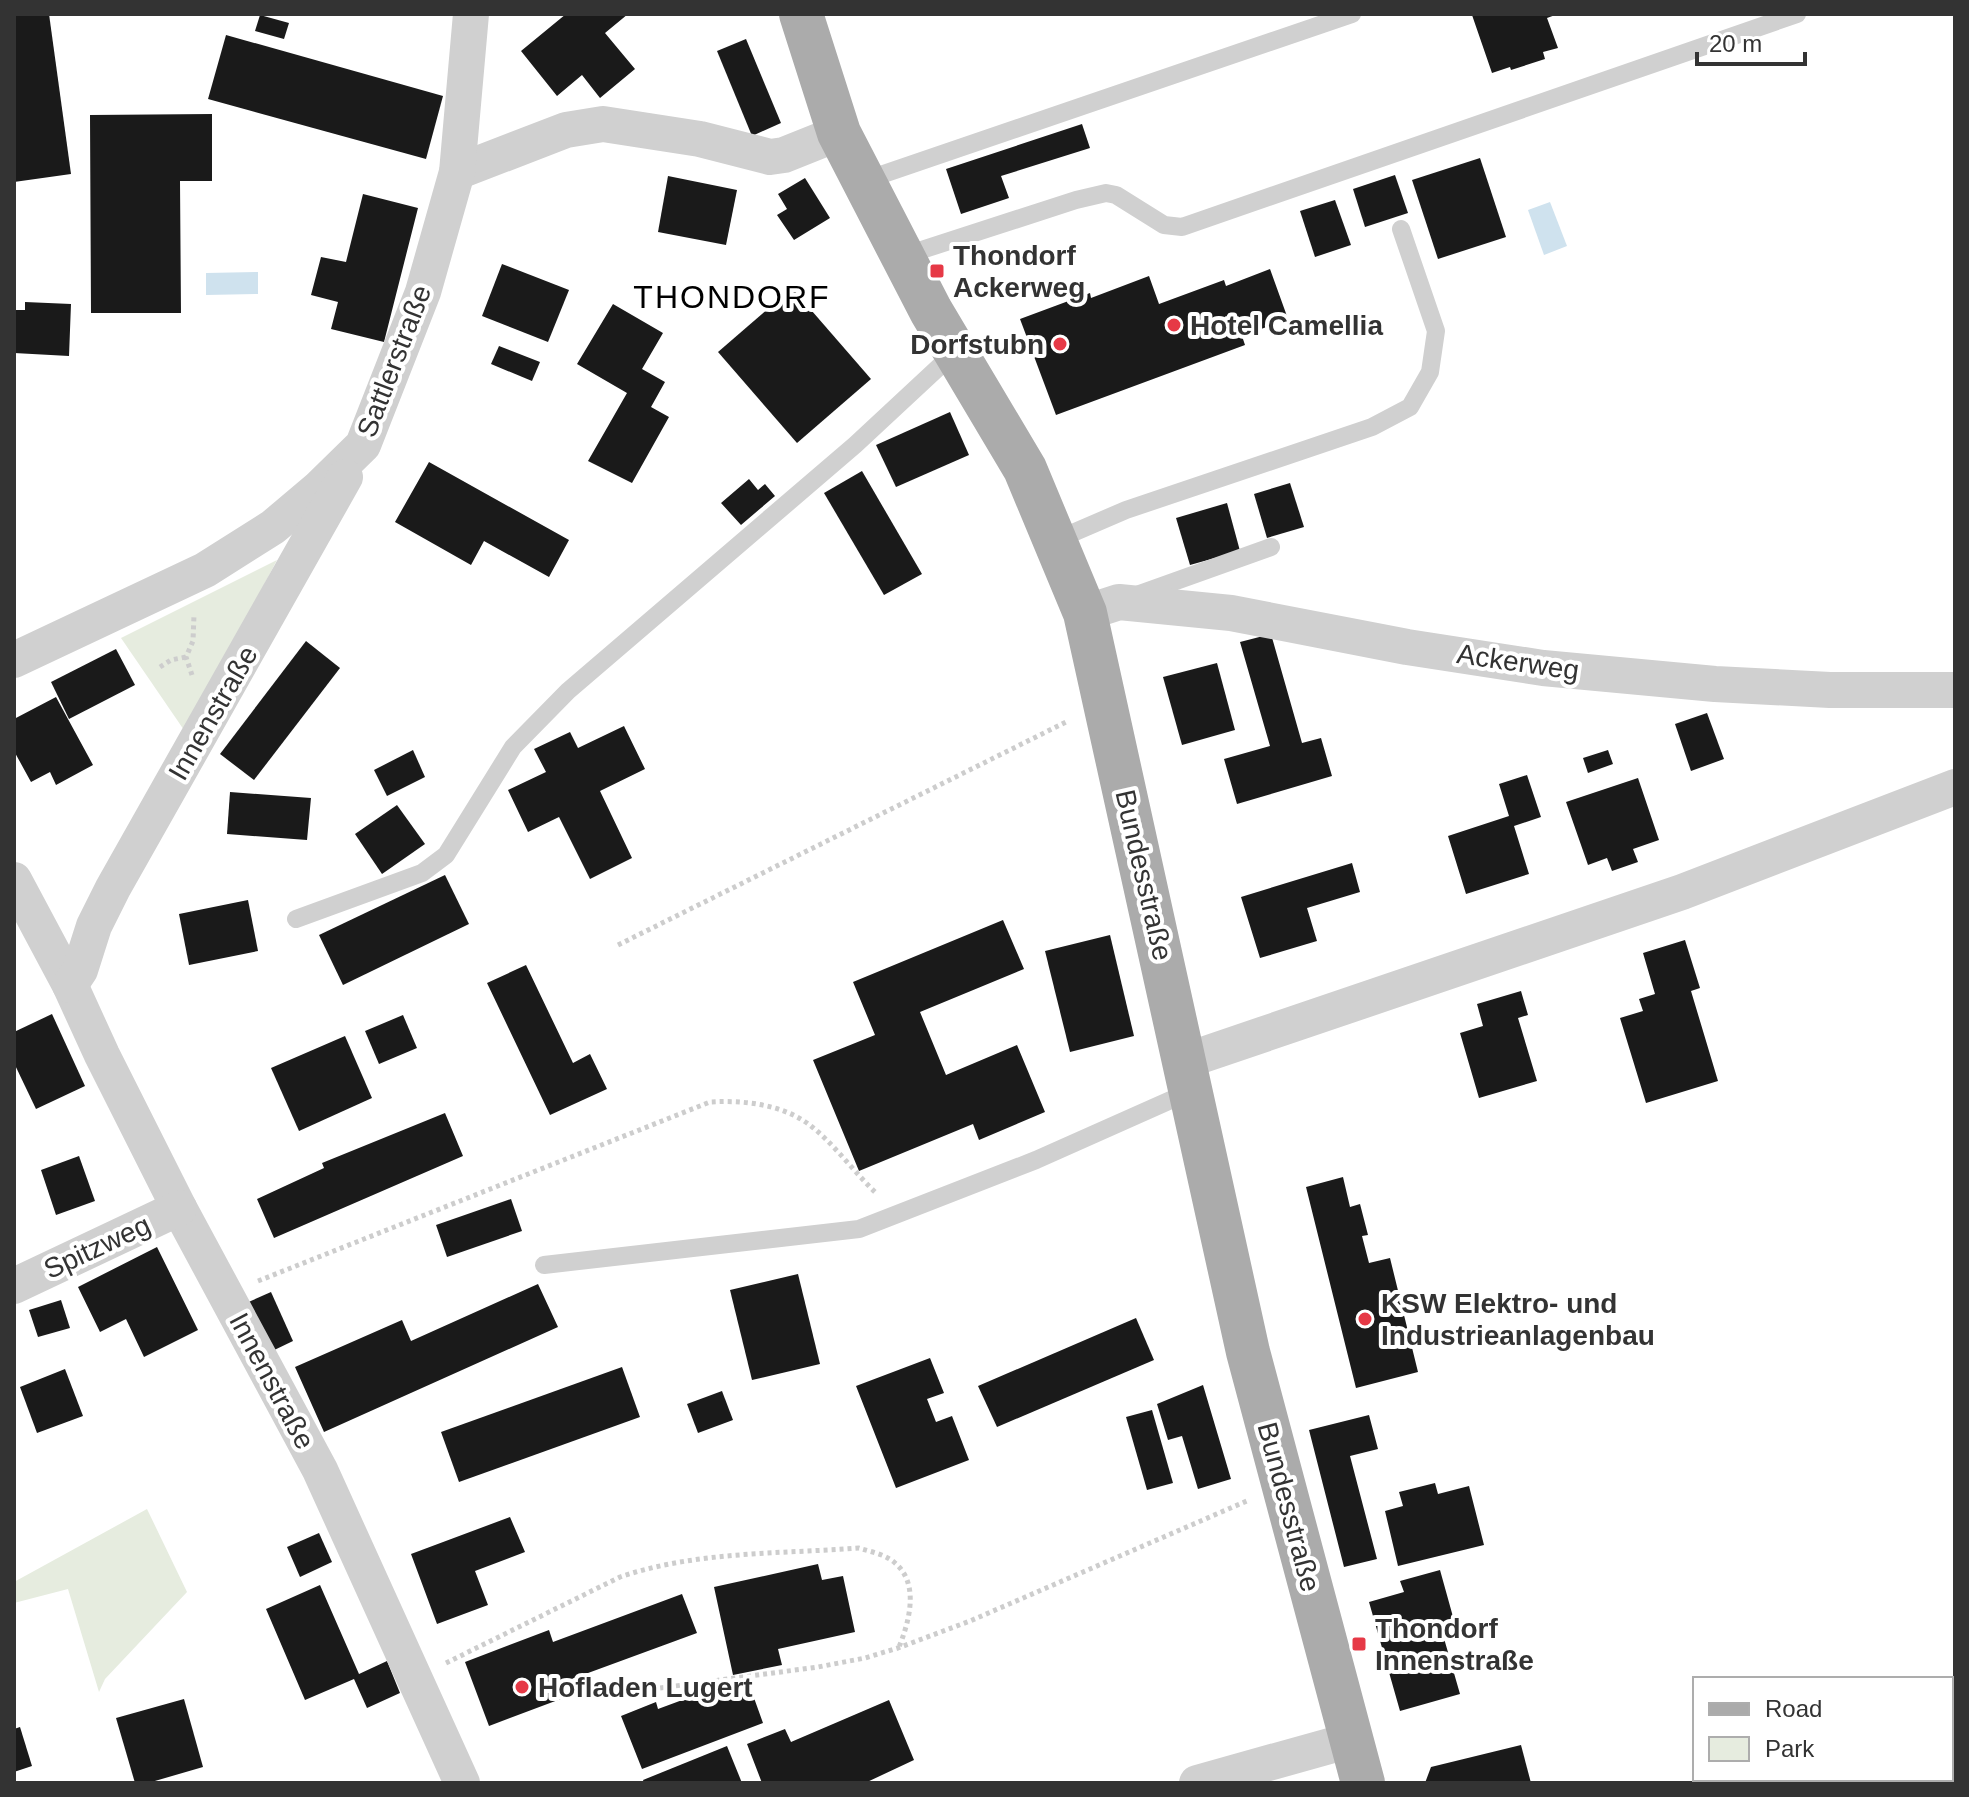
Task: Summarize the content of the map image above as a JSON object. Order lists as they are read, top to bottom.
{
  "streets": {
    "main road": ["Bundesstraße"],
    "street": [
      "Sattlerstraße",
      "Ackerweg",
      "Innenstraße",
      "Spitzweg"
    ]
  },
  "crossings": [
    ["Sattlerstraße", "Innenstraße"],
    ["Ackerweg", "Bundesstraße"],
    ["Innenstraße", "Spitzweg"]
  ],
  "districts": ["THONDORF"],
  "places": {
    "transit": ["Thondorf Ackerweg", "Thondorf Innenstraße"],
    "other": [
      "Hotel Camellia",
      "Dorfstubn",
      "KSW Elektro- und Industrieanlagenbau",
      "Hofladen Lugert"
    ]
  },
  "legend": ["Road", "Park"],
  "scale_bar": "20 m"
}
